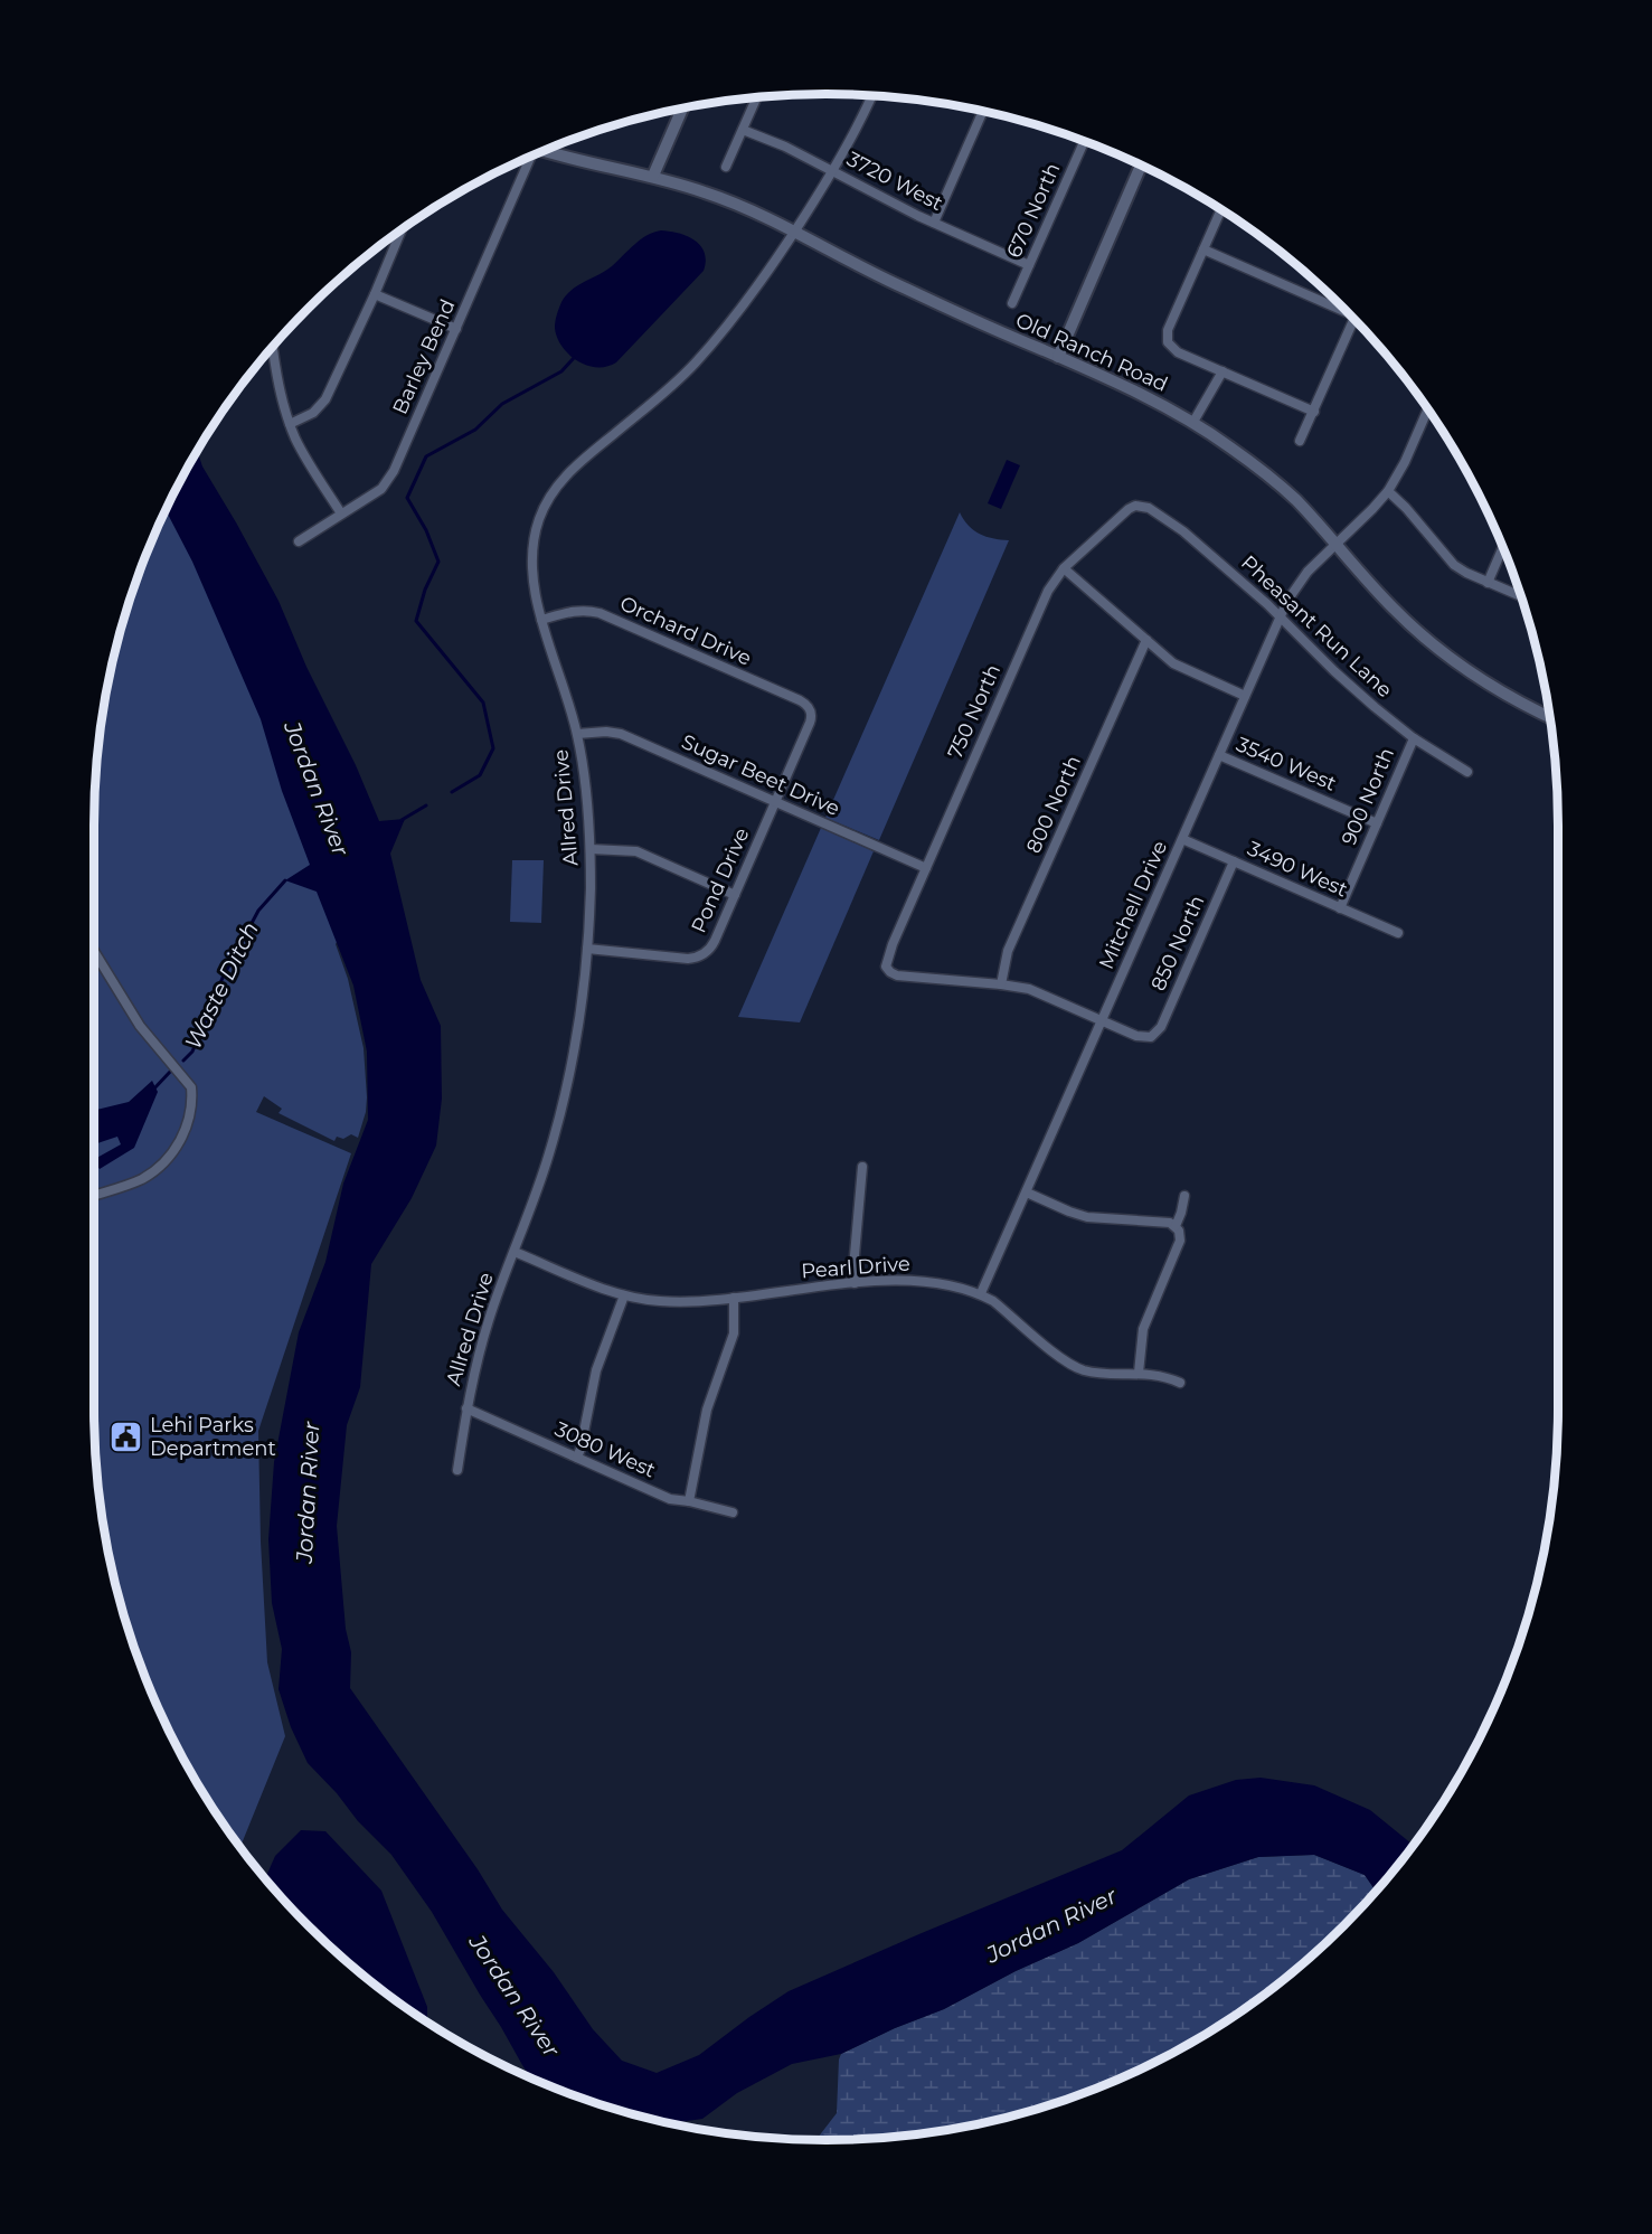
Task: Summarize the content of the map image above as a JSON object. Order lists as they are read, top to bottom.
{
  "streets": {
    "street": [
      "3720 West",
      "670 North",
      "Old Ranch Road",
      "Barley Bend",
      "Pheasant Run Lane",
      "Orchard Drive",
      "750 North",
      "3540 West",
      "Sugar Beet Drive",
      "900 North",
      "800 North",
      "Allred Drive",
      "3490 West",
      "Pond Drive",
      "Mitchell Drive",
      "850 North",
      "Pearl Drive",
      "3080 West"
    ]
  },
  "crossings": [
    ["3720 West", "670 North"],
    ["3720 West", "Allred Drive"],
    ["Old Ranch Road", "Allred Drive"],
    ["Old Ranch Road", "Mitchell Drive"],
    ["Pheasant Run Lane", "750 North"],
    ["Pheasant Run Lane", "900 North"],
    ["Pheasant Run Lane", "Mitchell Drive"],
    ["Orchard Drive", "Allred Drive"],
    ["Orchard Drive", "Pond Drive"],
    ["750 North", "Sugar Beet Drive"],
    ["750 North", "800 North"],
    ["3540 West", "900 North"],
    ["3540 West", "Mitchell Drive"],
    ["Sugar Beet Drive", "Allred Drive"],
    ["Sugar Beet Drive", "Pond Drive"],
    ["900 North", "3490 West"],
    ["Allred Drive", "Pond Drive"],
    ["Allred Drive", "Pearl Drive"],
    ["Allred Drive", "3080 West"],
    ["3490 West", "Mitchell Drive"],
    ["3490 West", "850 North"],
    ["Mitchell Drive", "850 North"],
    ["Mitchell Drive", "Pearl Drive"]
  ],
  "water": ["Jordan River", "Waste Ditch"],
  "places": {
    "public building": ["Lehi Parks Department"]
  }
}
